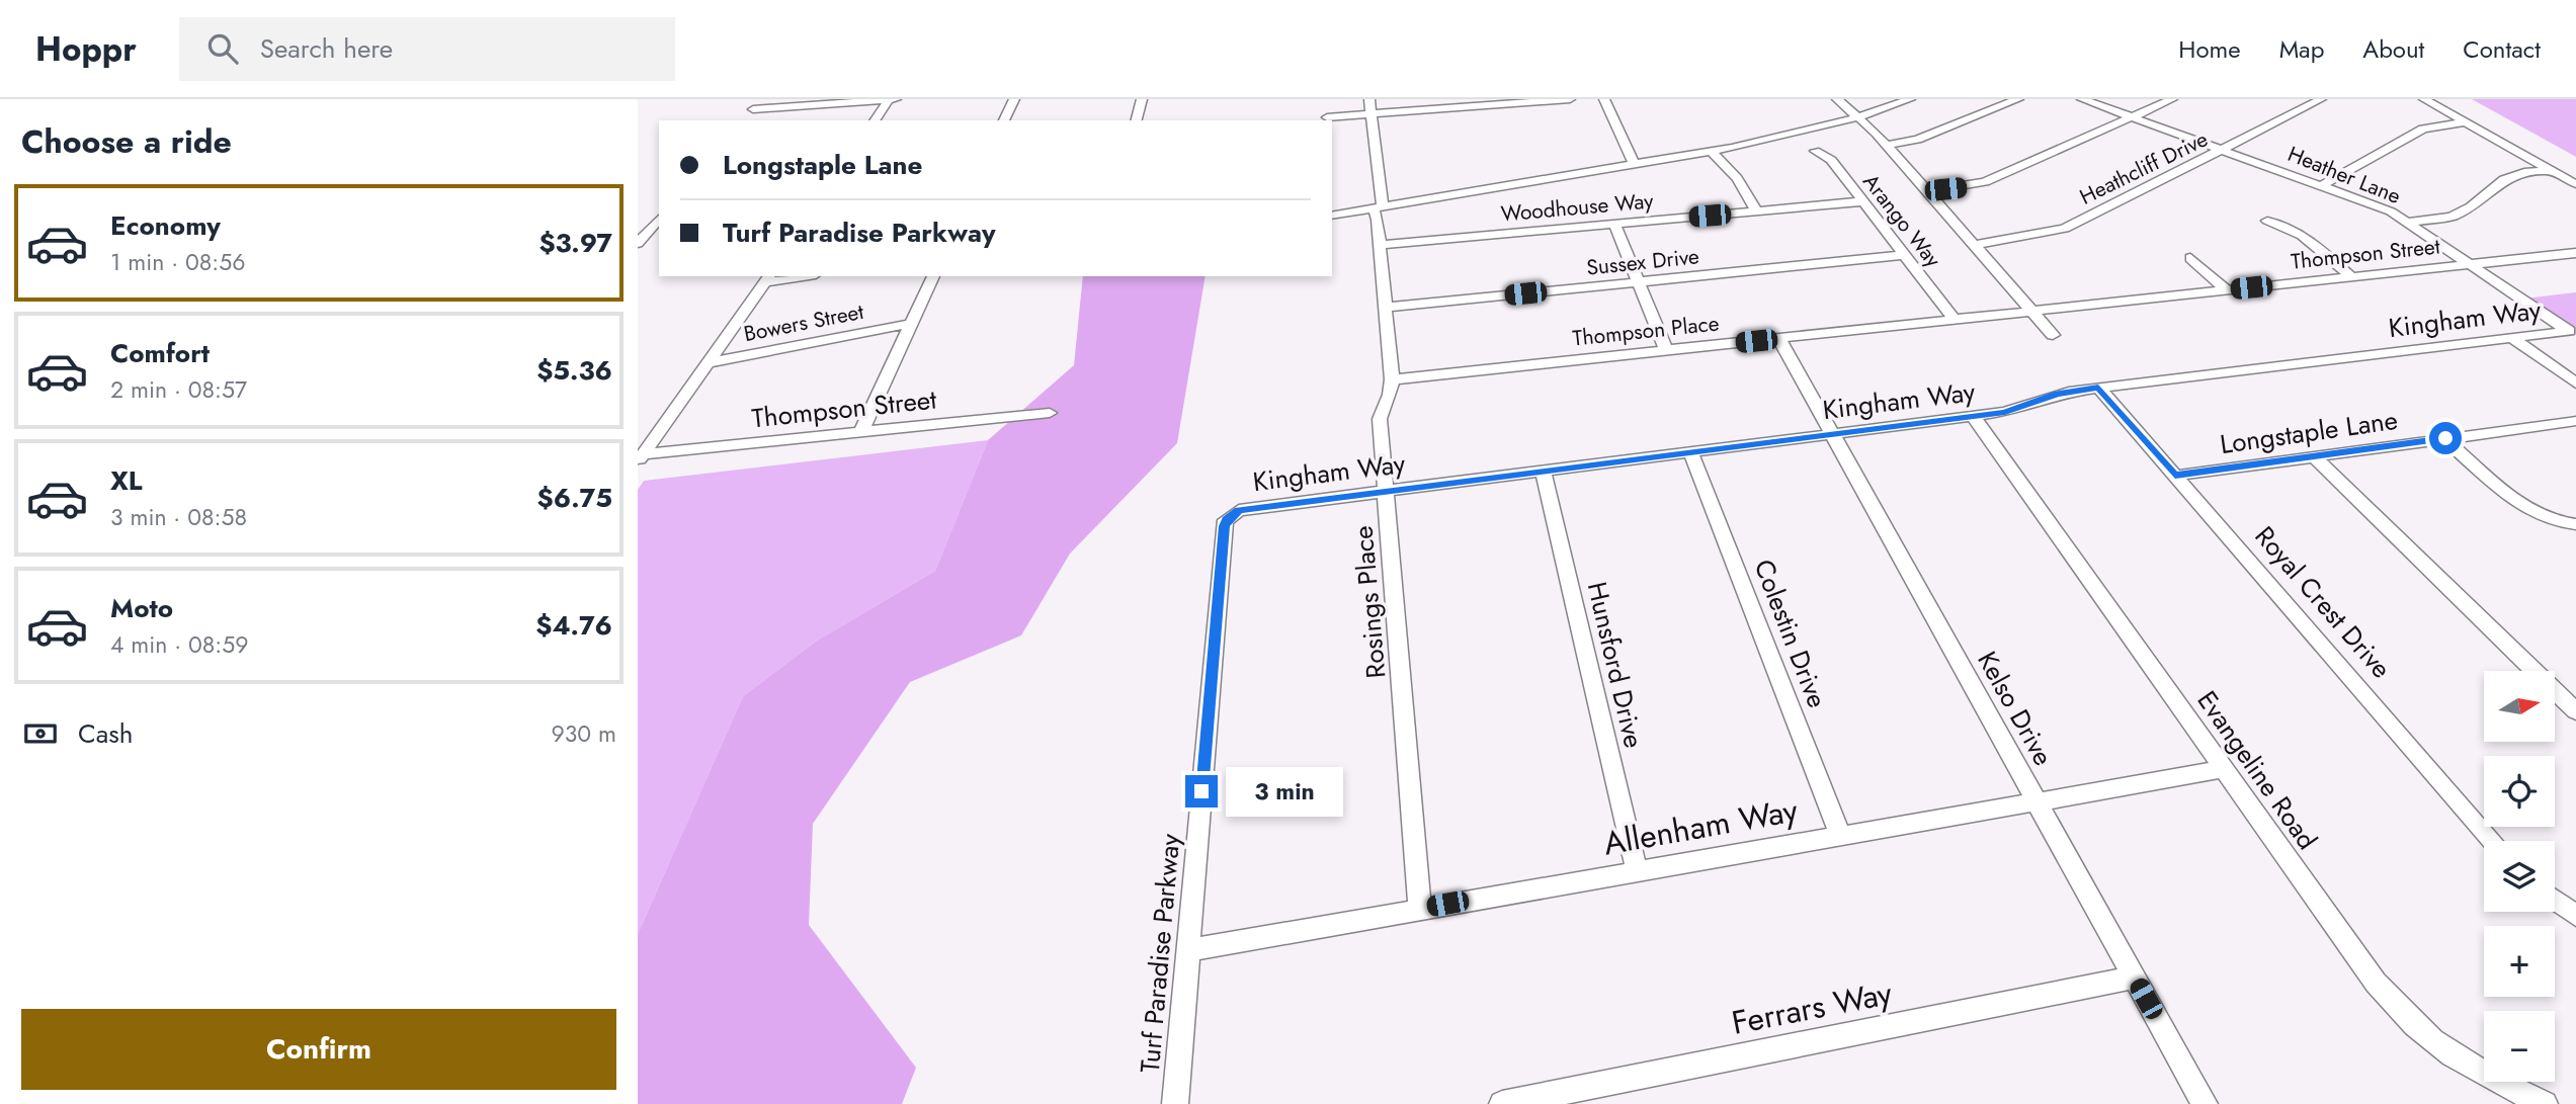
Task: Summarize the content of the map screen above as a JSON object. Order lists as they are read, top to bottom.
{
  "streets": {
    "street": [
      "Heathcliff Drive",
      "Heather Lane",
      "Woodhouse Way",
      "Arango Way",
      "Thompson Street",
      "Sussex Drive",
      "Kingham Way",
      "Bowers Street",
      "Thompson Place",
      "Longstaple Lane",
      "Rosings Place",
      "Royal Crest Drive",
      "Colestin Drive",
      "Hunsford Drive",
      "Kelso Drive",
      "Evangeline Road",
      "Allenham Way",
      "Turf Paradise Parkway",
      "Ferrars Way"
    ]
  },
  "crossings": [
    ["Heathcliff Drive", "Heather Lane"],
    ["Heather Lane", "Thompson Street"],
    ["Heather Lane", "Kingham Way"],
    ["Woodhouse Way", "Arango Way"],
    ["Woodhouse Way", "Rosings Place"],
    ["Arango Way", "Sussex Drive"],
    ["Arango Way", "Thompson Place"],
    ["Thompson Street", "Thompson Place"],
    ["Sussex Drive", "Rosings Place"],
    ["Kingham Way", "Rosings Place"],
    ["Kingham Way", "Royal Crest Drive"],
    ["Kingham Way", "Colestin Drive"],
    ["Kingham Way", "Hunsford Drive"],
    ["Kingham Way", "Kelso Drive"],
    ["Kingham Way", "Evangeline Road"],
    ["Kingham Way", "Turf Paradise Parkway"],
    ["Thompson Place", "Rosings Place"],
    ["Thompson Place", "Kelso Drive"],
    ["Longstaple Lane", "Royal Crest Drive"],
    ["Rosings Place", "Allenham Way"],
    ["Colestin Drive", "Allenham Way"],
    ["Hunsford Drive", "Allenham Way"],
    ["Kelso Drive", "Allenham Way"],
    ["Kelso Drive", "Ferrars Way"],
    ["Evangeline Road", "Allenham Way"],
    ["Allenham Way", "Turf Paradise Parkway"]
  ],
  "north": "right",
  "page": {
    "header": "Hoppr",
    "search": "Search here",
    "nav": [
      "Home",
      "Map",
      "About",
      "Contact"
    ],
    "heading": "Choose a ride",
    "banner": ["Longstaple Lane", "Turf Paradise Parkway"],
    "list": [
      {
        "name": "Economy",
        "note": "1 min · 08:56",
        "value": "$3.97"
      },
      {
        "name": "Comfort",
        "note": "2 min · 08:57",
        "value": "$5.36"
      },
      {
        "name": "XL",
        "note": "3 min · 08:58",
        "value": "$6.75"
      },
      {
        "name": "Moto",
        "note": "4 min · 08:59",
        "value": "$4.76"
      }
    ],
    "map_buttons": ["+", "−"],
    "pay": ["Cash", "930 m"],
    "bubble": "3 min",
    "buttons": "Confirm"
  }
}
